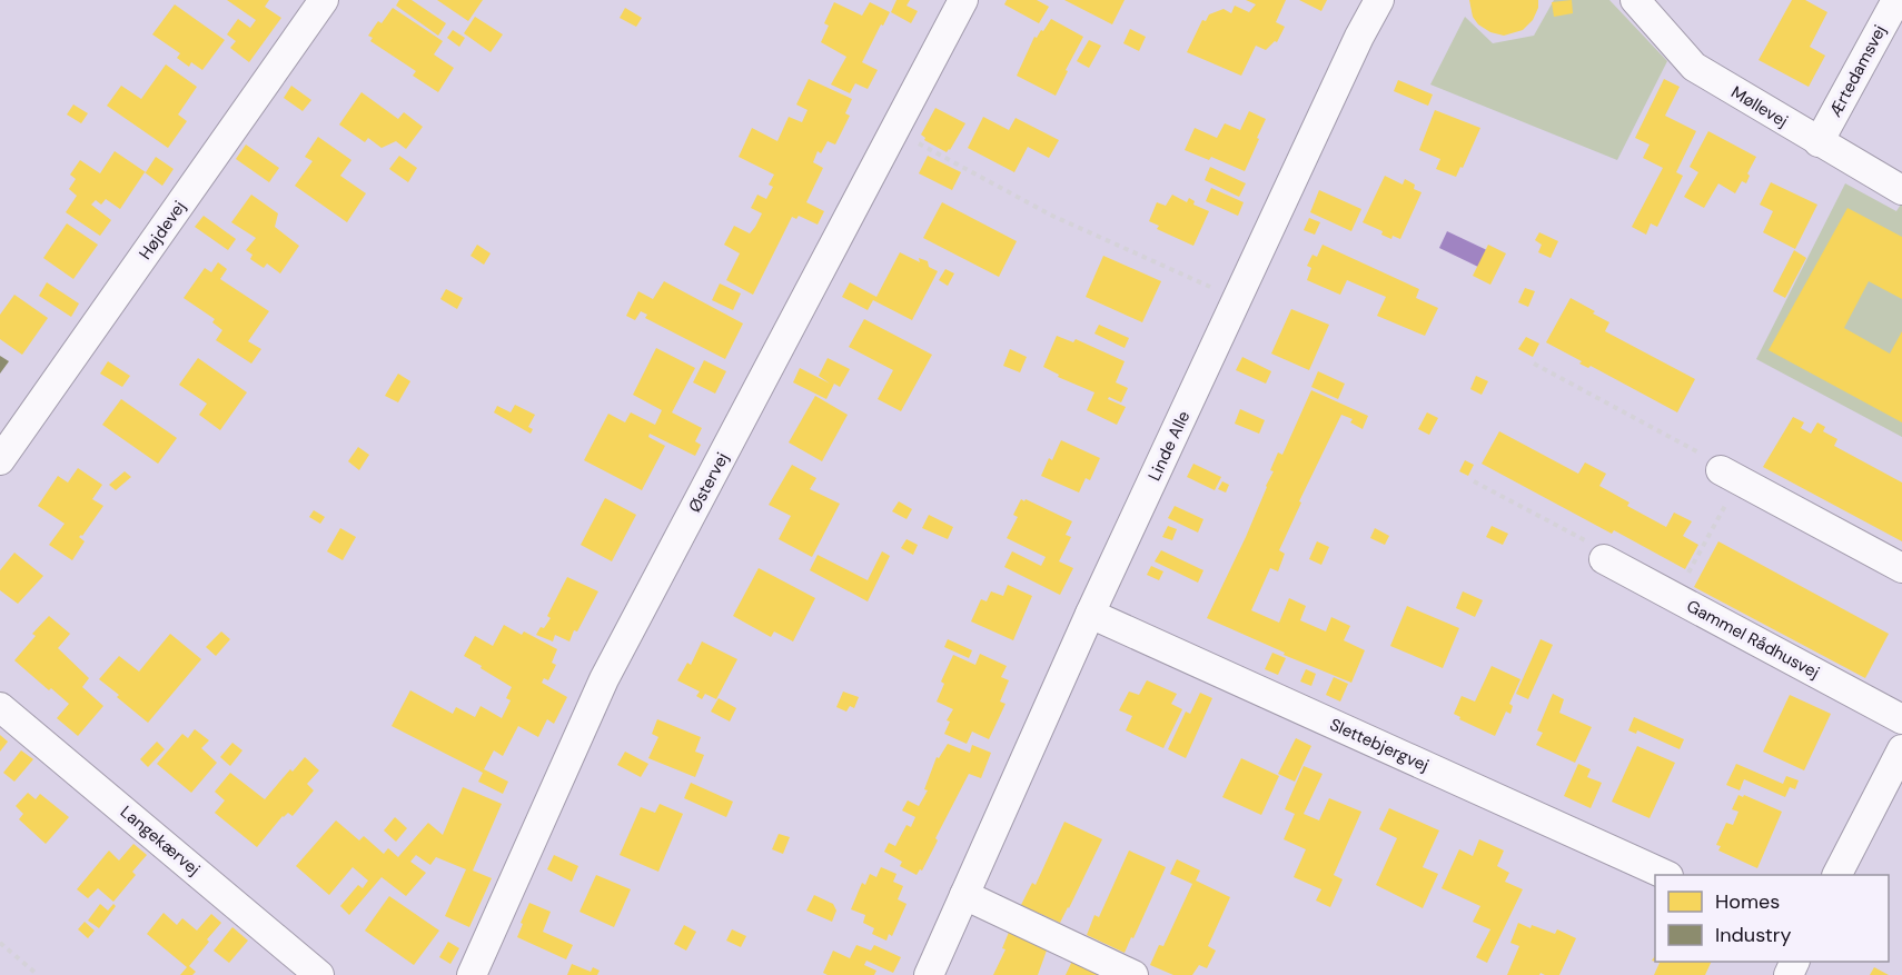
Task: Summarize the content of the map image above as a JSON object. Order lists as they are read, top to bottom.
{
  "streets": {
    "street": [
      "Ærtedamsvej",
      "Møllevej",
      "Højdevej",
      "Linde Alle",
      "Østervej",
      "Gammel Rådhusvej",
      "Slettebjergvej",
      "Langekærvej"
    ]
  },
  "crossings": [
    ["Ærtedamsvej", "Møllevej"],
    ["Linde Alle", "Slettebjergvej"]
  ],
  "legend": ["Homes", "Industry"]
}
